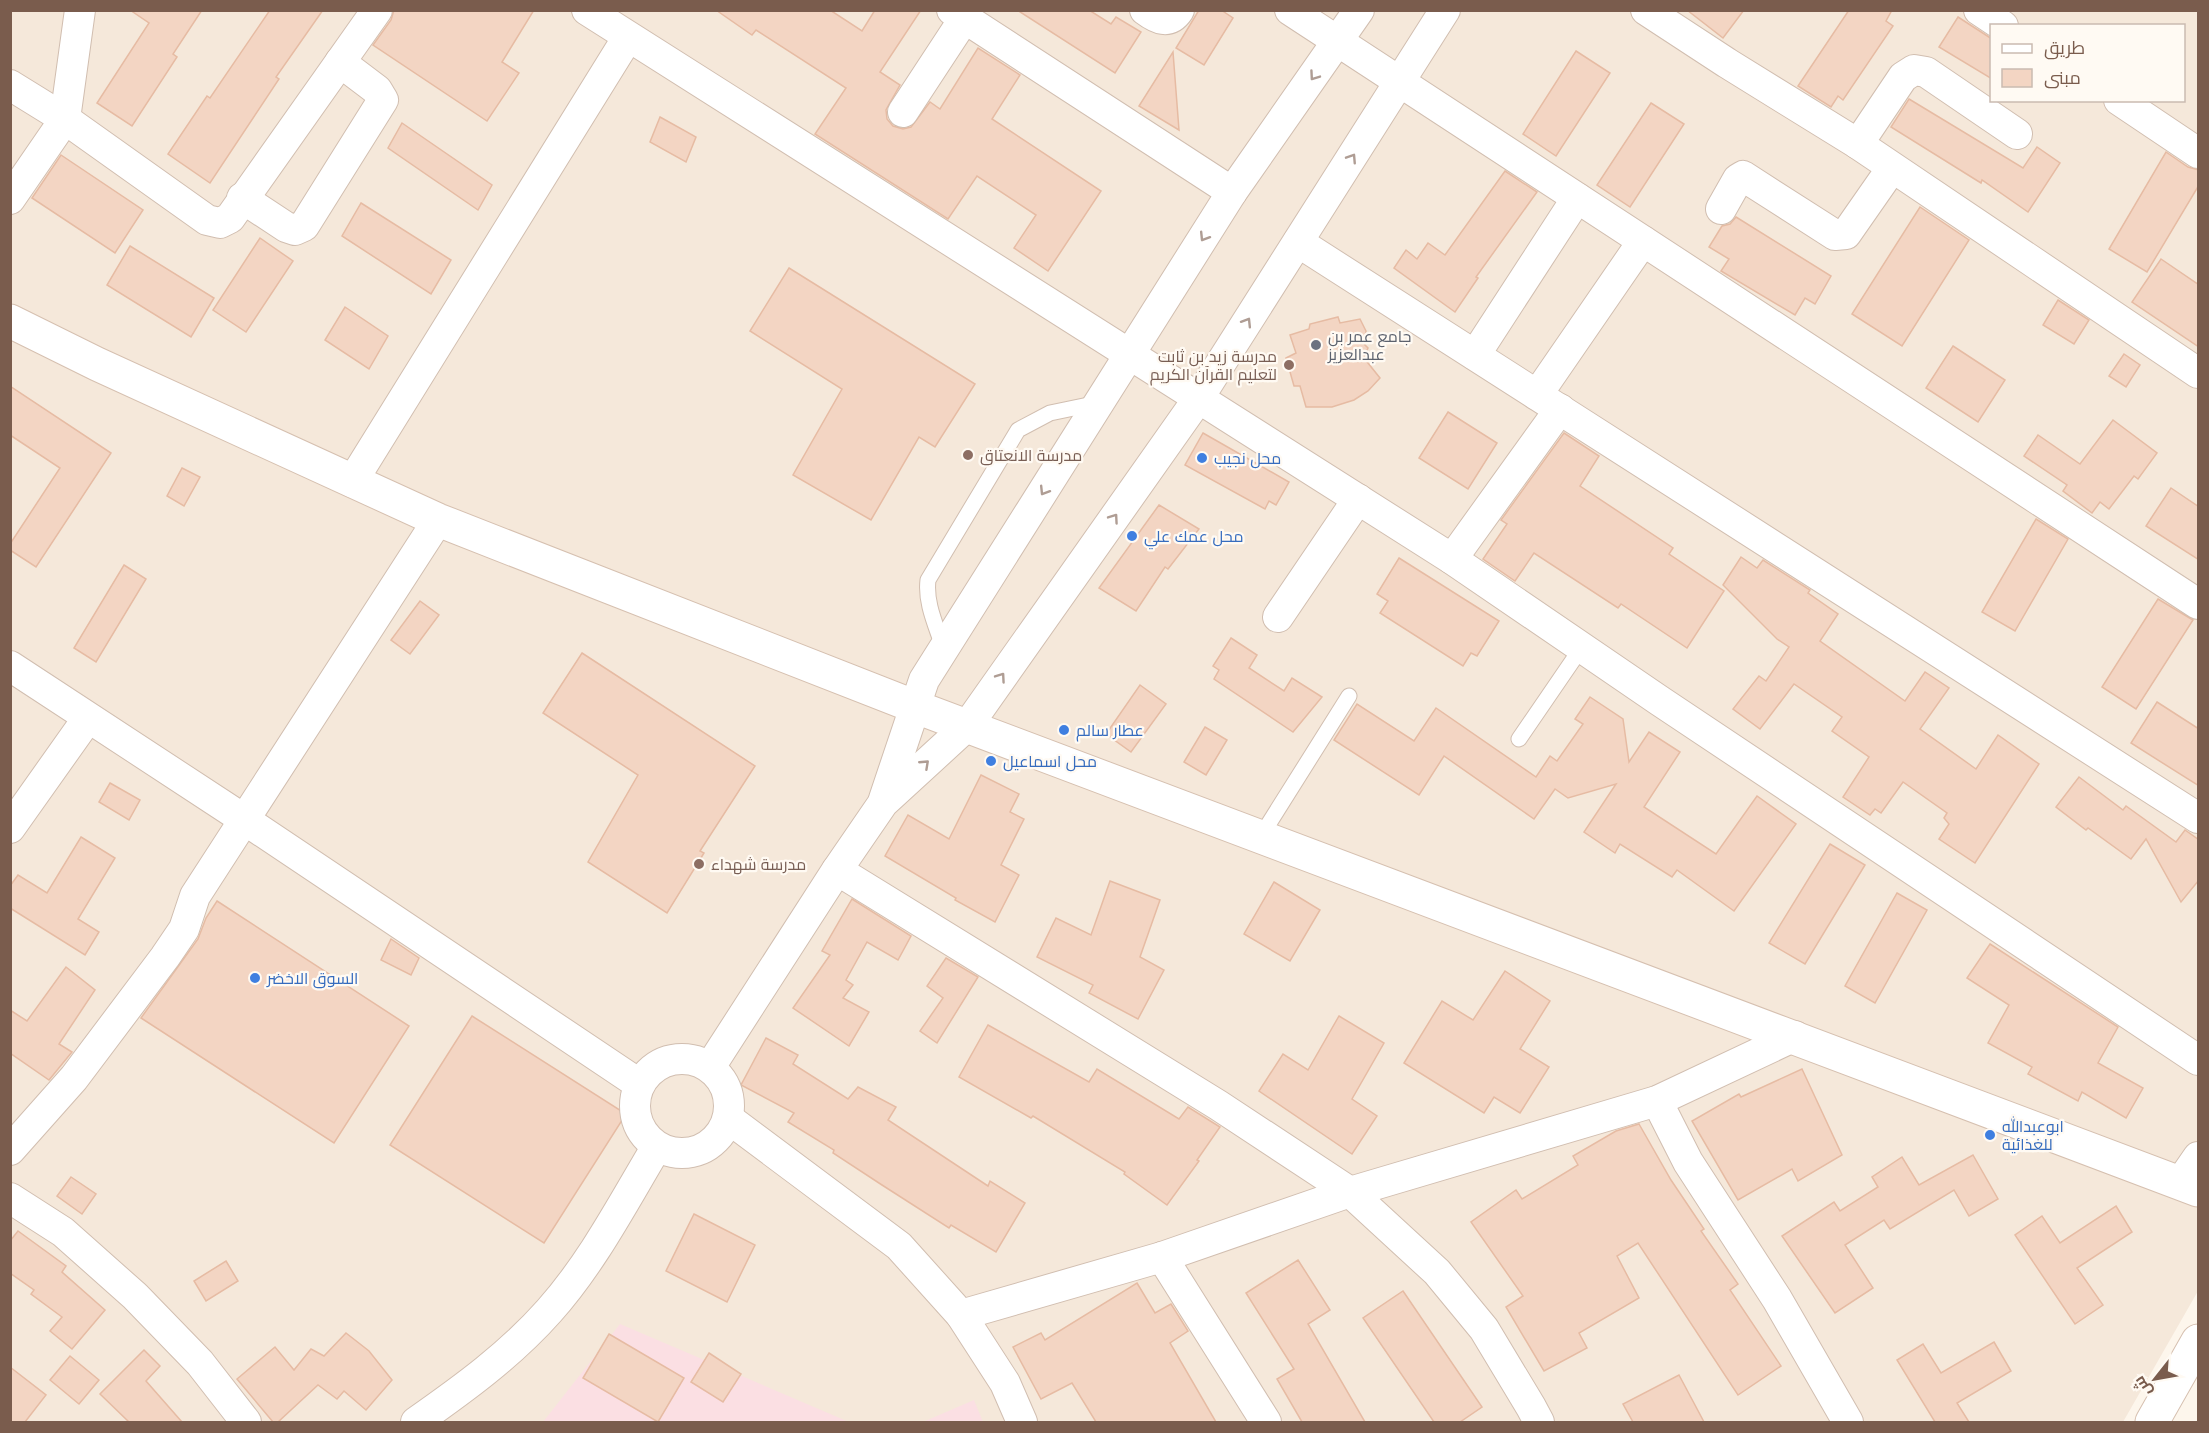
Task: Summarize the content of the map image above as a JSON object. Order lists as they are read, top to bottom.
{
  "places": [
    "جامع عمر بن عبدالعزيز",
    "مدرسة زيد بن ثابت لتعليم القرآن الكريم",
    "مدرسة الانعتاق",
    "محل نجيب",
    "محل عمك علي",
    "عطار سالم",
    "محل اسماعيل",
    "مدرسة شهداء",
    "السوق الاخضر",
    "ابوعبدالله للغذائية"
  ],
  "legend": ["طريق", "مبنى"],
  "north": "bottom left"
}
